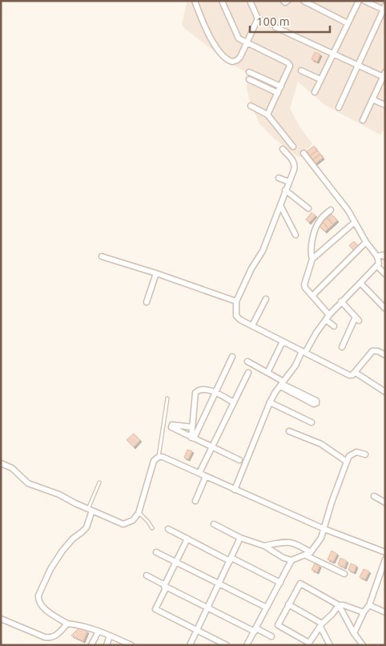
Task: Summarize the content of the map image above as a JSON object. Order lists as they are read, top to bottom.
{
  "scale_bar": "100 m"
}
